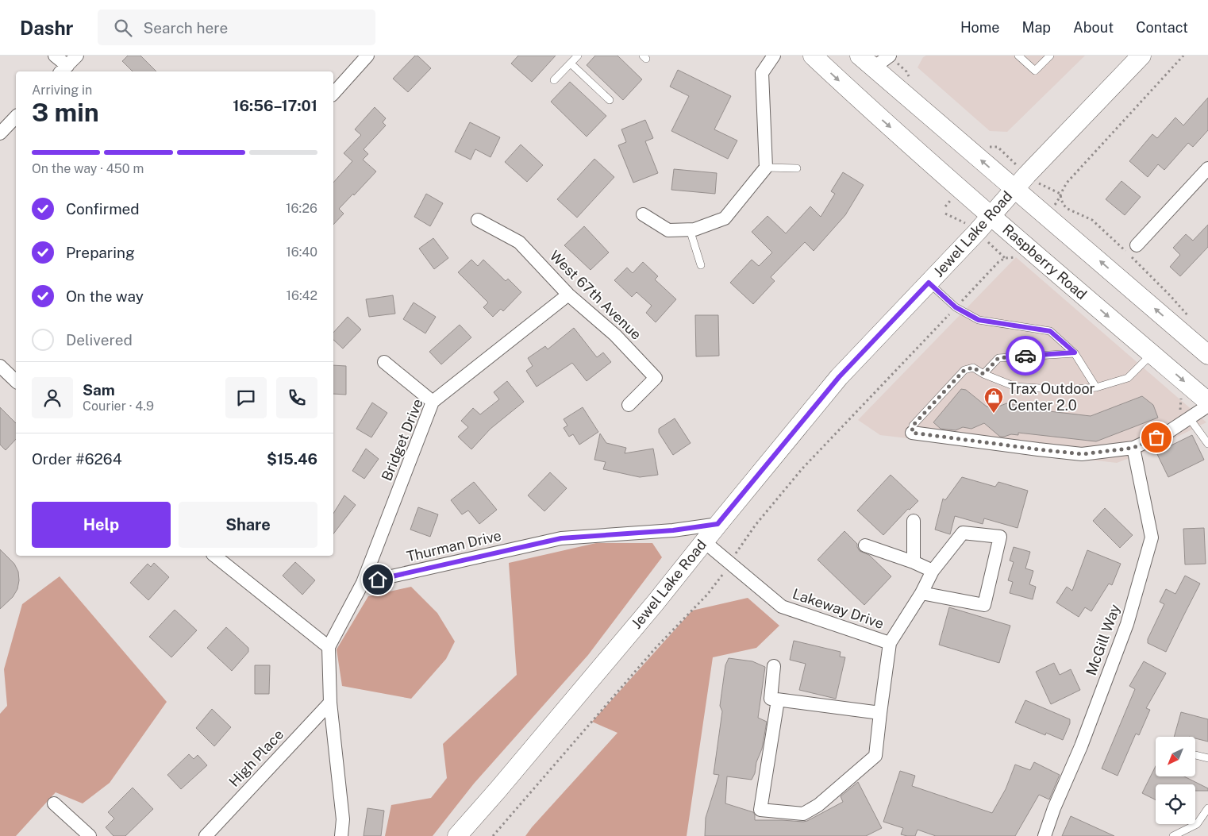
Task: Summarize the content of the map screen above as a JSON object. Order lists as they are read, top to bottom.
{
  "streets": {
    "main road": ["Jewel Lake Road", "Raspberry Road"],
    "street": [
      "West 67th Avenue",
      "Bridget Drive",
      "Thurman Drive",
      "Lakeway Drive",
      "McGill Way",
      "High Place"
    ]
  },
  "crossings": [
    ["Jewel Lake Road", "Raspberry Road"],
    ["Jewel Lake Road", "Thurman Drive"],
    ["Jewel Lake Road", "Lakeway Drive"],
    ["West 67th Avenue", "Bridget Drive"],
    ["Bridget Drive", "Thurman Drive"]
  ],
  "places": {
    "shop": ["Trax Outdoor Center 2.0"]
  },
  "north": "bottom left",
  "page": {
    "header": "Dashr",
    "search": "Search here",
    "nav": [
      "Home",
      "Map",
      "About",
      "Contact"
    ],
    "heading": ["3 min", "Arriving in", "16:56–17:01"],
    "panel": [
      "Sam",
      "Courier · 4.9",
      "Order #6264",
      "$15.46"
    ],
    "bar": "On the way · 450 m",
    "list": [
      ["Confirmed", "16:26"],
      ["Preparing", "16:40"],
      ["On the way", "16:42"],
      "Delivered"
    ],
    "buttons": ["Help", "Share"]
  }
}
